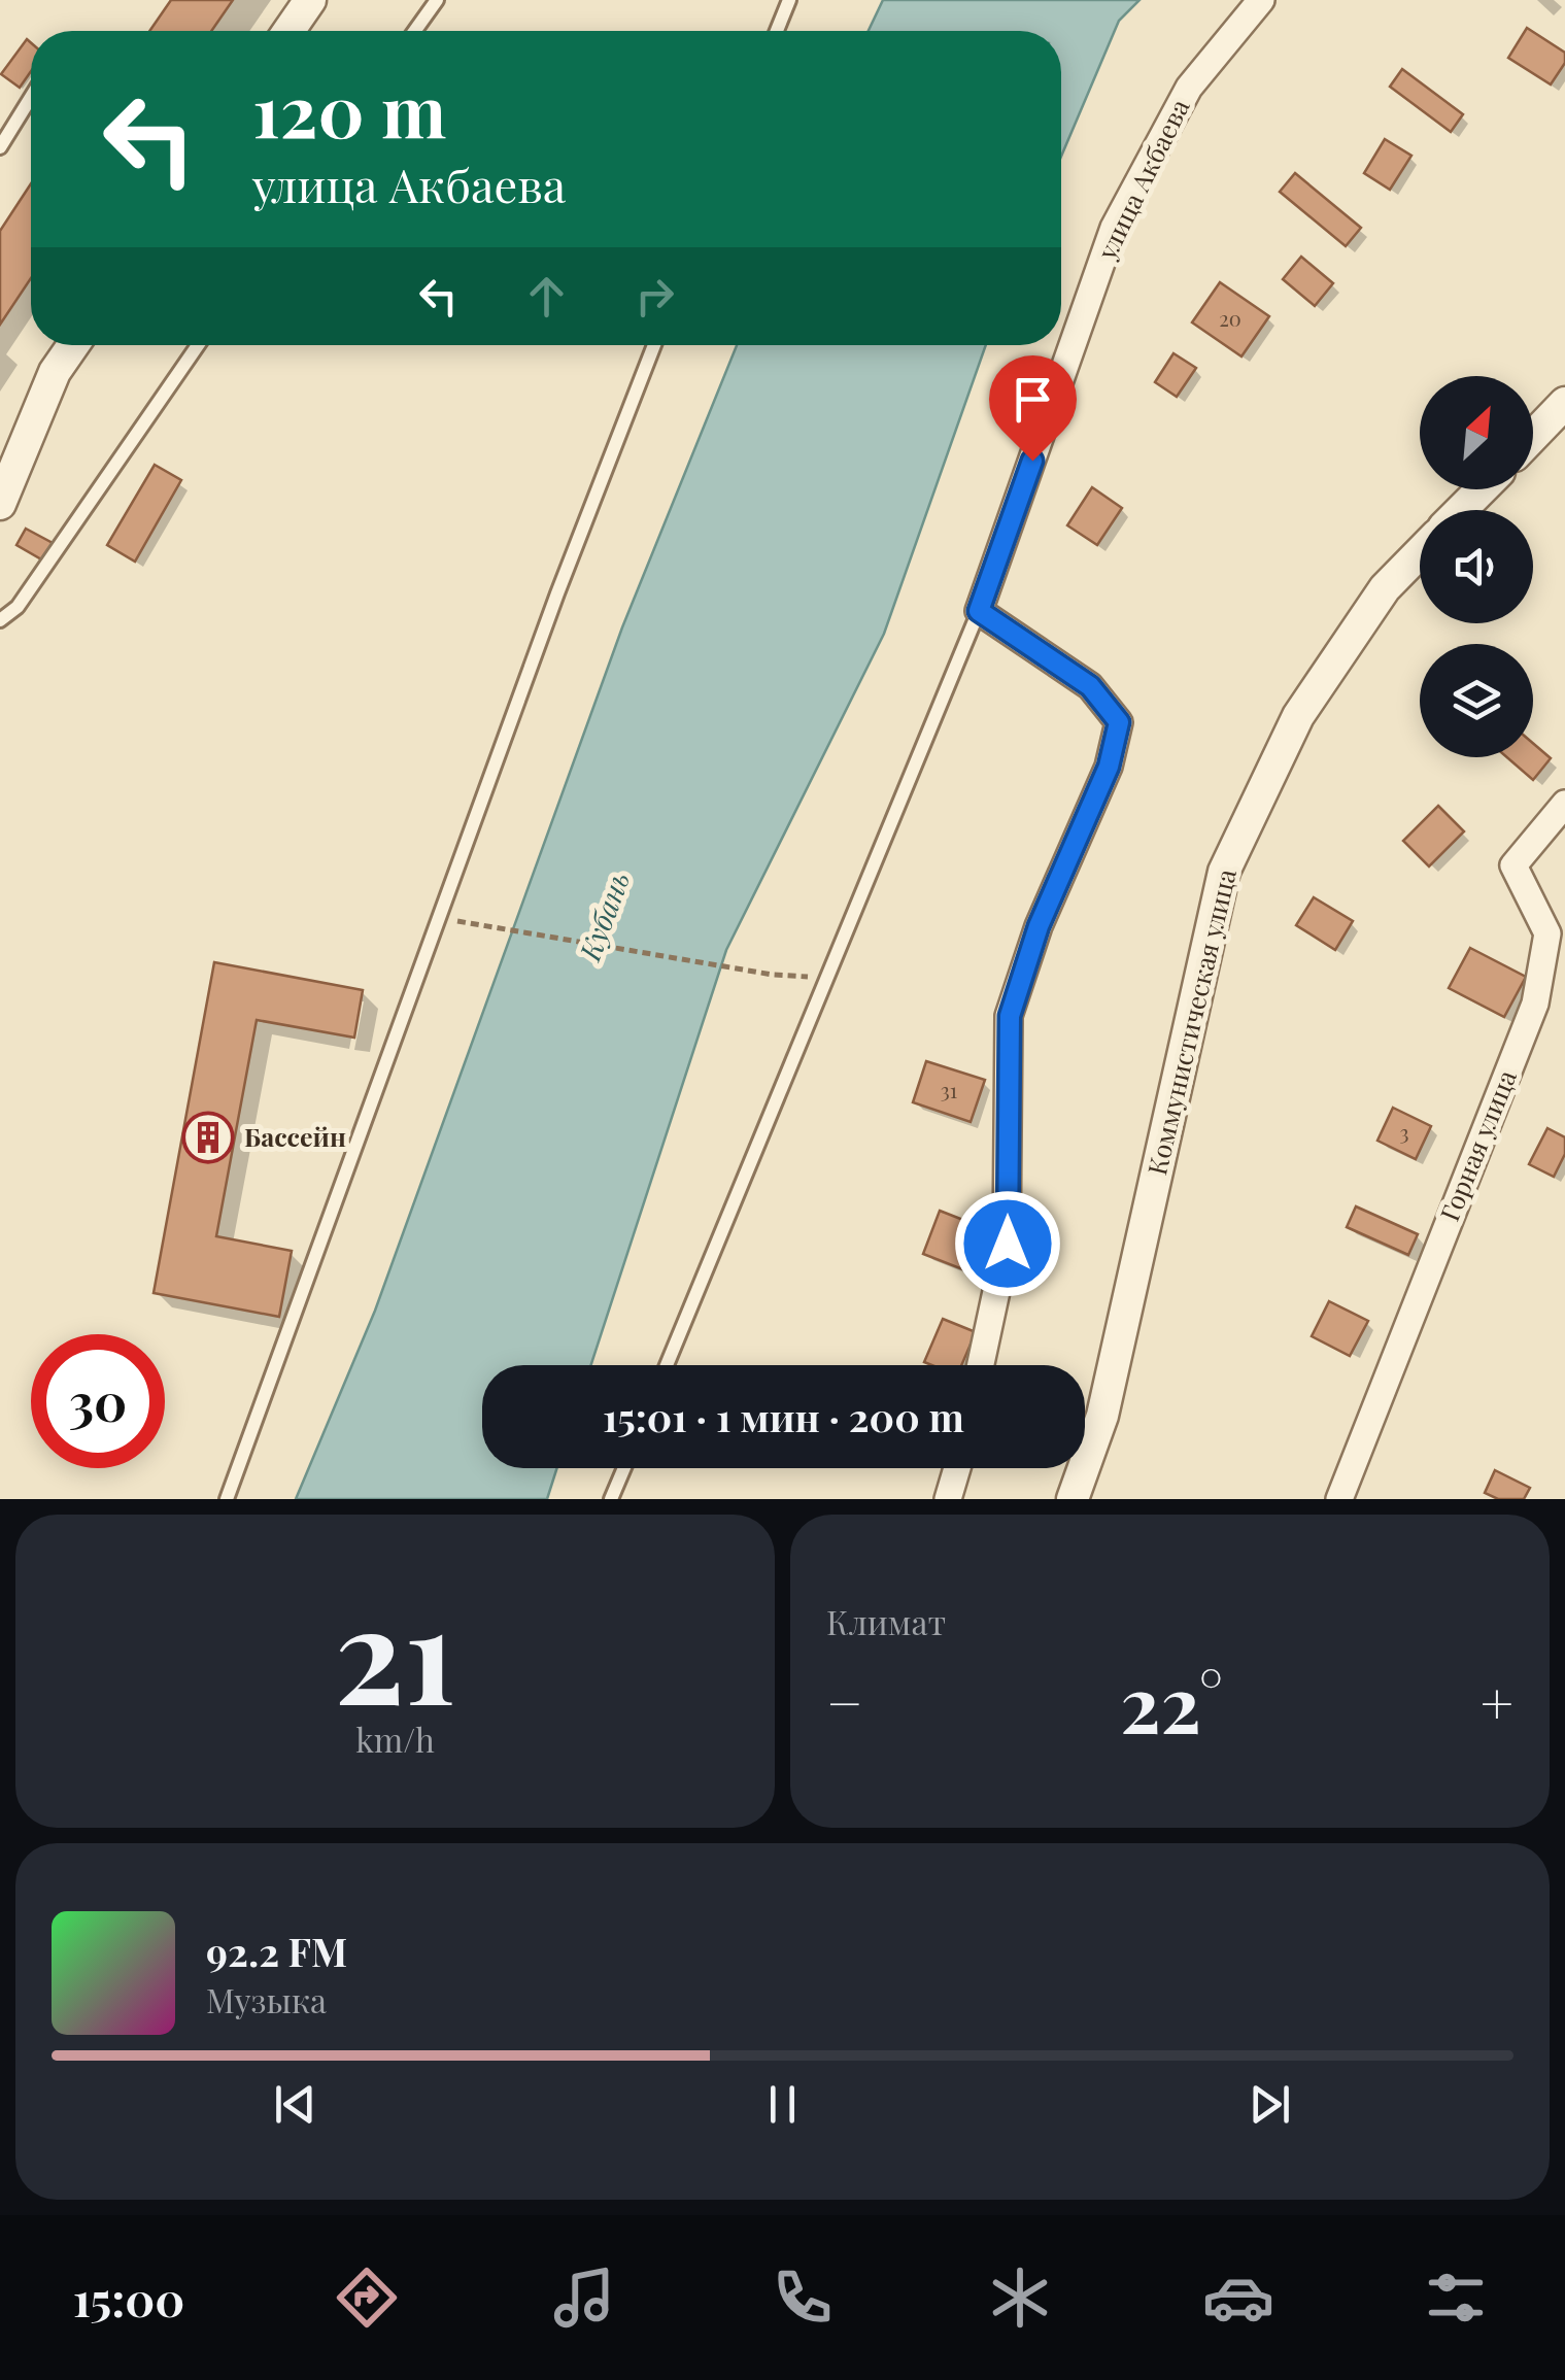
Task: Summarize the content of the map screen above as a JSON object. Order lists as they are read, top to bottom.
{
  "streets": {
    "street": ["улица Акбаева", "Коммунистическая улица", "Горная улица"]
  },
  "water": ["Кубань"],
  "places": {
    "building": ["Бассейн"]
  },
  "house_numbers": ["20", "31", "3"],
  "north": "top right",
  "page": {
    "turn": ["120 m", "улица Акбаева"],
    "limit": "30",
    "trip": "15:01 · 1 мин · 200 m",
    "tile": [
      ["21", "km/h"],
      "Климат"
    ],
    "heat": ["−", "22°", "+"],
    "song": ["92.2 FM", "Музыка"],
    "tabs": "15:00"
  }
}
